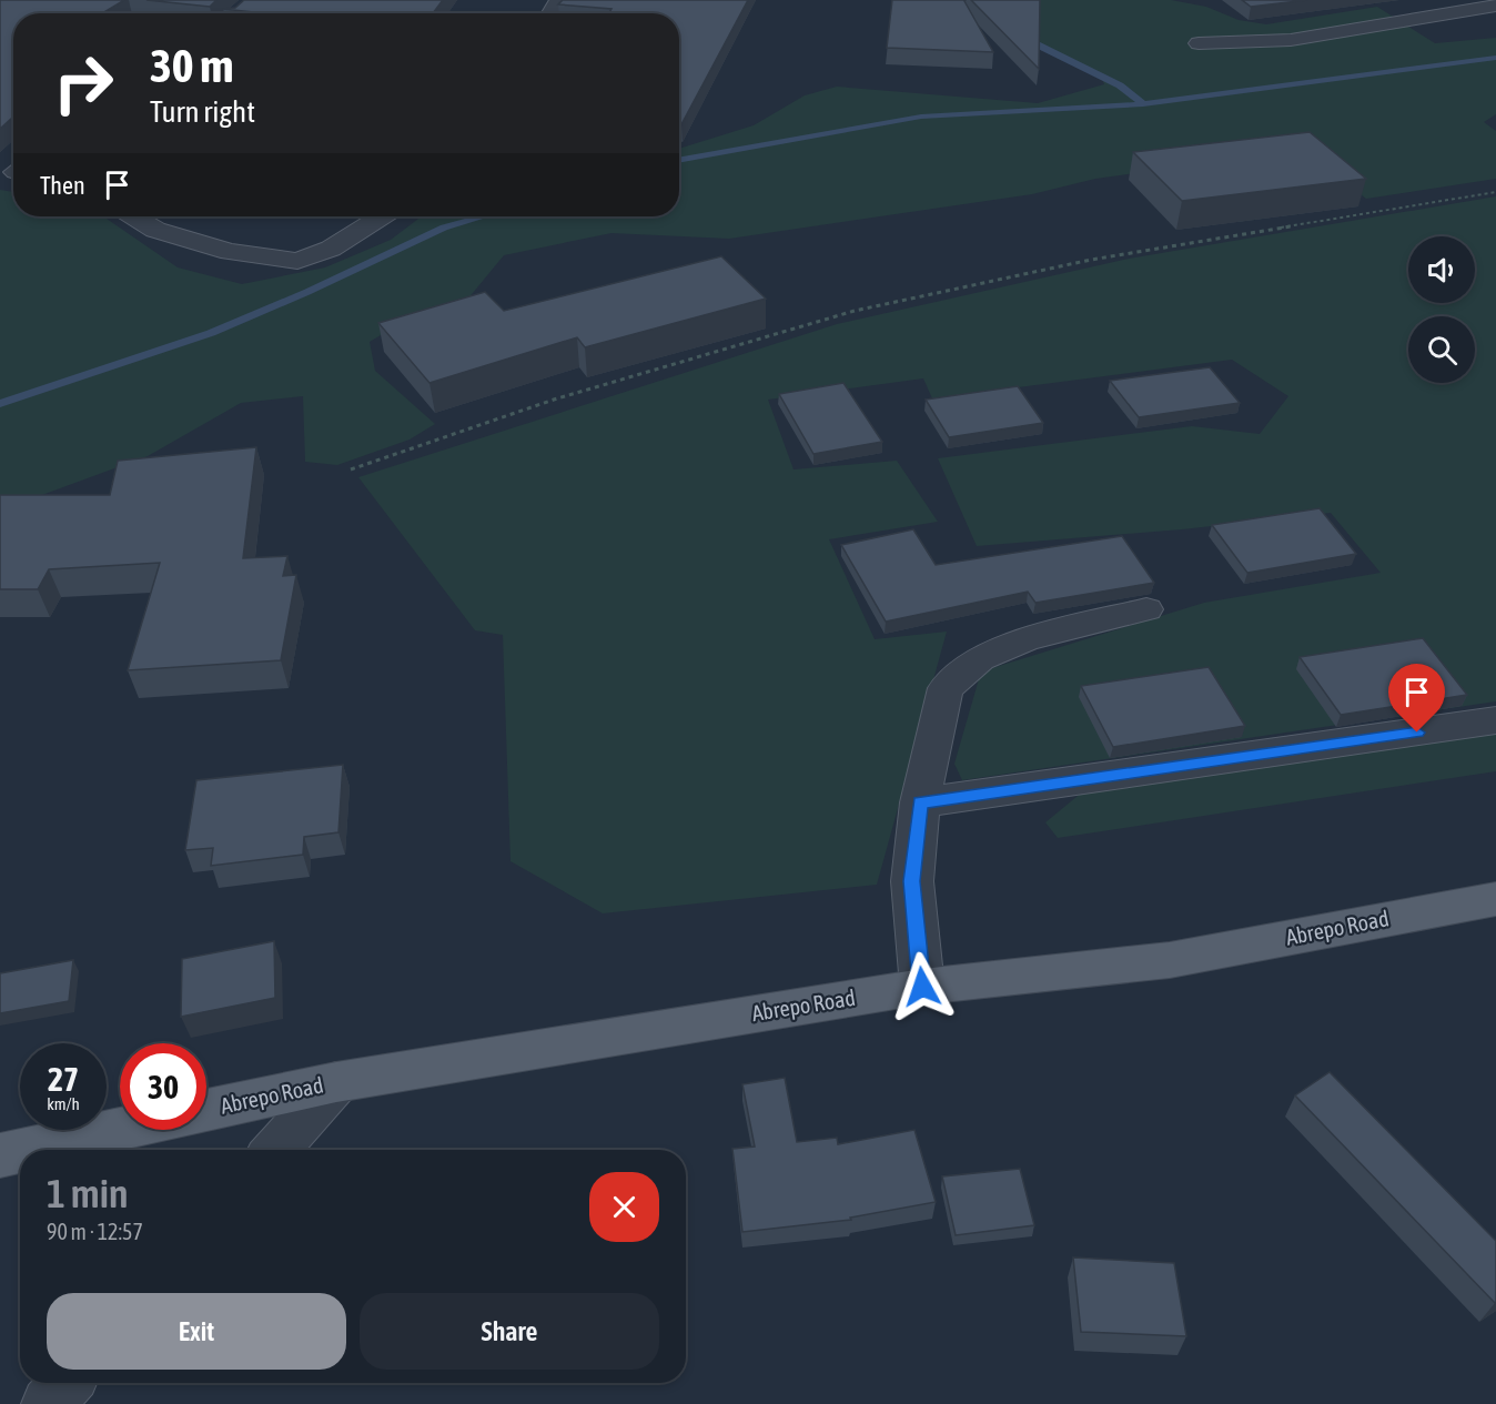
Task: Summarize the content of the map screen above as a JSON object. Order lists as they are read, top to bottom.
{
  "streets": {
    "main road": ["Abrepo Road"]
  },
  "page": {
    "turn": ["30 m", "Turn right"],
    "then": "Then",
    "speed": "27 km/h",
    "limit": "30",
    "heading": ["1 min", "90 m · 12:57"],
    "buttons": ["Exit", "Share"]
  }
}
